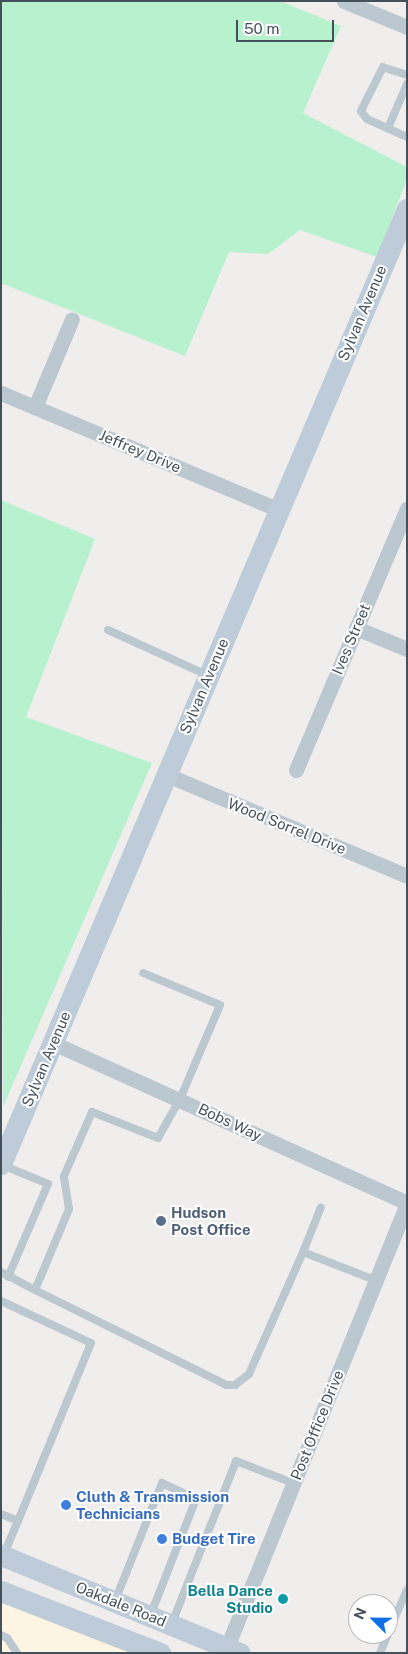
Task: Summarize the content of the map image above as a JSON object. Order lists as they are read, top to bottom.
{
  "streets": {
    "main road": ["Sylvan Avenue", "Oakdale Road"],
    "street": [
      "Jeffrey Drive",
      "Ives Street",
      "Wood Sorrel Drive",
      "Bobs Way",
      "Post Office Drive"
    ]
  },
  "crossings": [
    ["Sylvan Avenue", "Jeffrey Drive"],
    ["Sylvan Avenue", "Wood Sorrel Drive"],
    ["Sylvan Avenue", "Bobs Way"],
    ["Bobs Way", "Post Office Drive"],
    ["Post Office Drive", "Oakdale Road"]
  ],
  "places": [
    "Hudson Post Office",
    "Cluth & Transmission Technicians",
    "Budget Tire",
    "Bella Dance Studio"
  ],
  "scale_bar": "50 m",
  "north": "top left"
}
